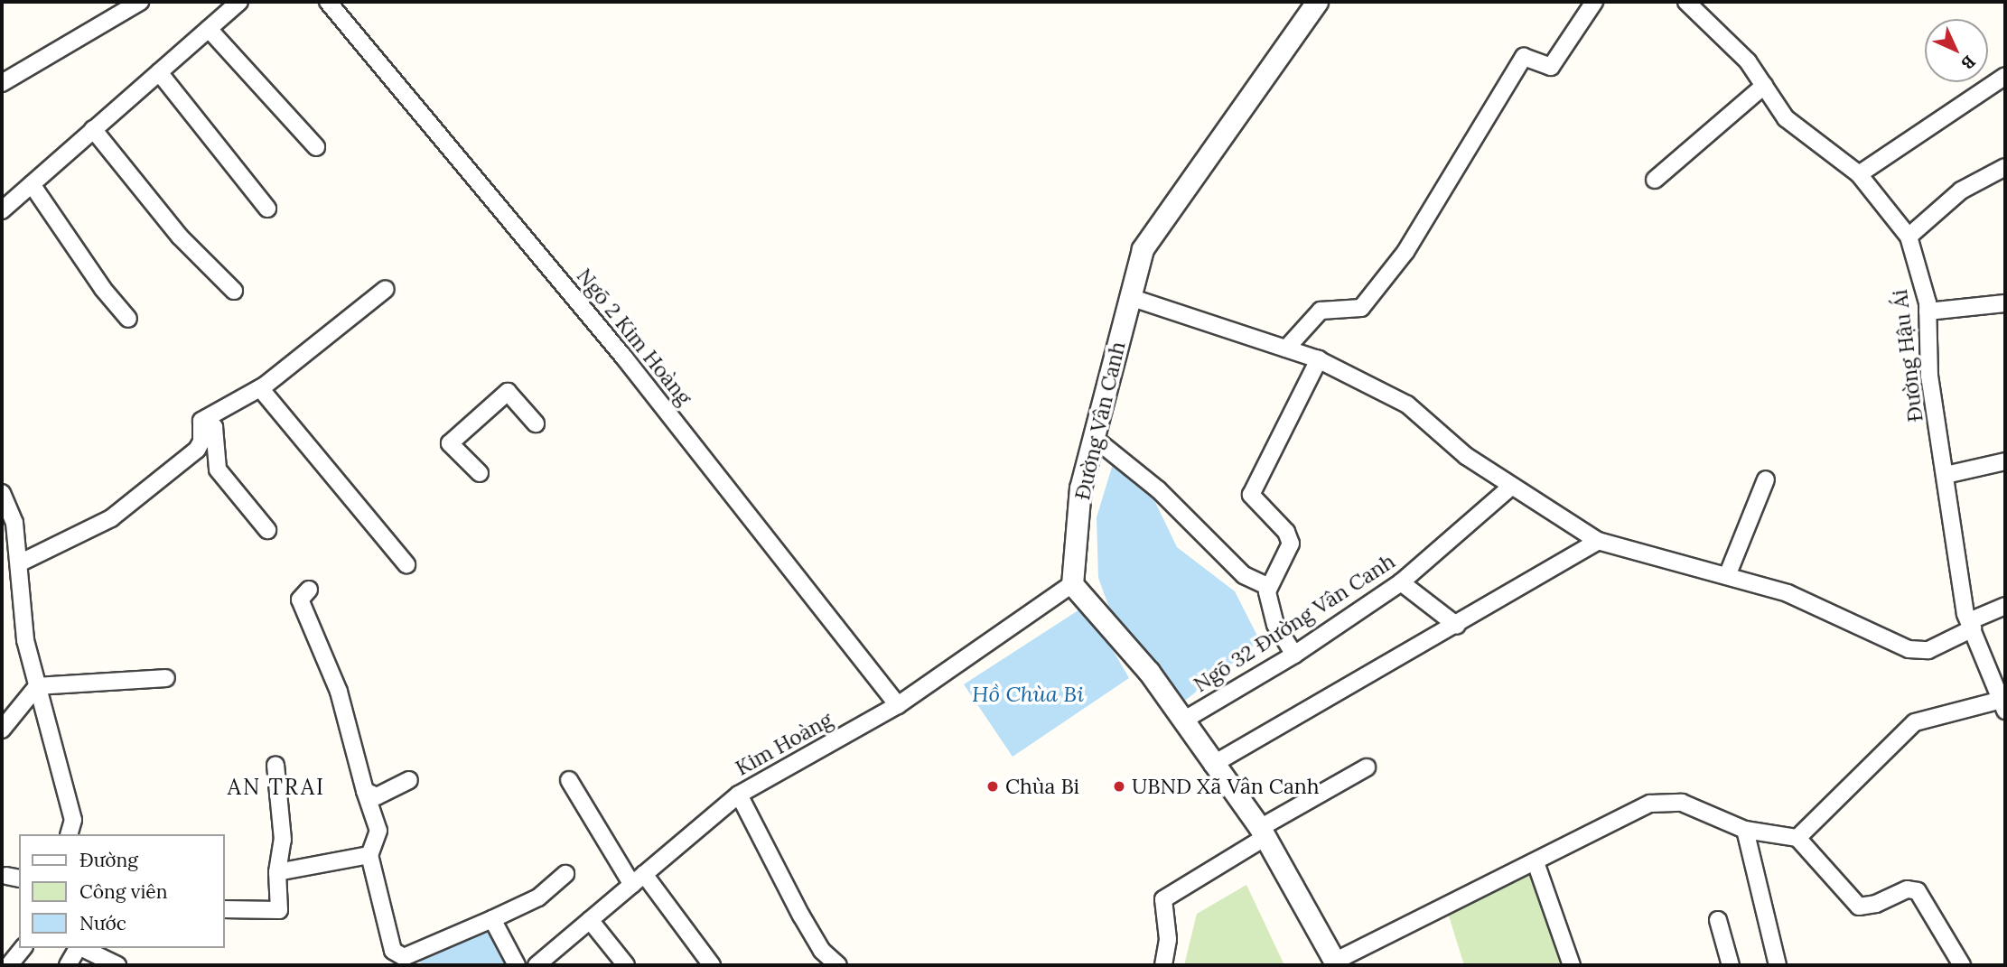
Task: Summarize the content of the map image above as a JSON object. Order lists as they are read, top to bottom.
{
  "streets": {
    "street": [
      "Ngõ 2 Kim Hoàng",
      "Đường Hậu Ái",
      "Đường Vân Canh",
      "Ngõ 32 Đường Vân Canh",
      "Kim Hoàng"
    ]
  },
  "crossings": [
    ["Ngõ 2 Kim Hoàng", "Kim Hoàng"],
    ["Đường Vân Canh", "Kim Hoàng"]
  ],
  "districts": ["AN TRAI"],
  "water": ["Hồ Chùa Bi"],
  "places": ["Chùa Bi", "UBND Xã Vân Canh"],
  "legend": ["Đường", "Công viên", "Nước"],
  "north": "bottom right"
}
